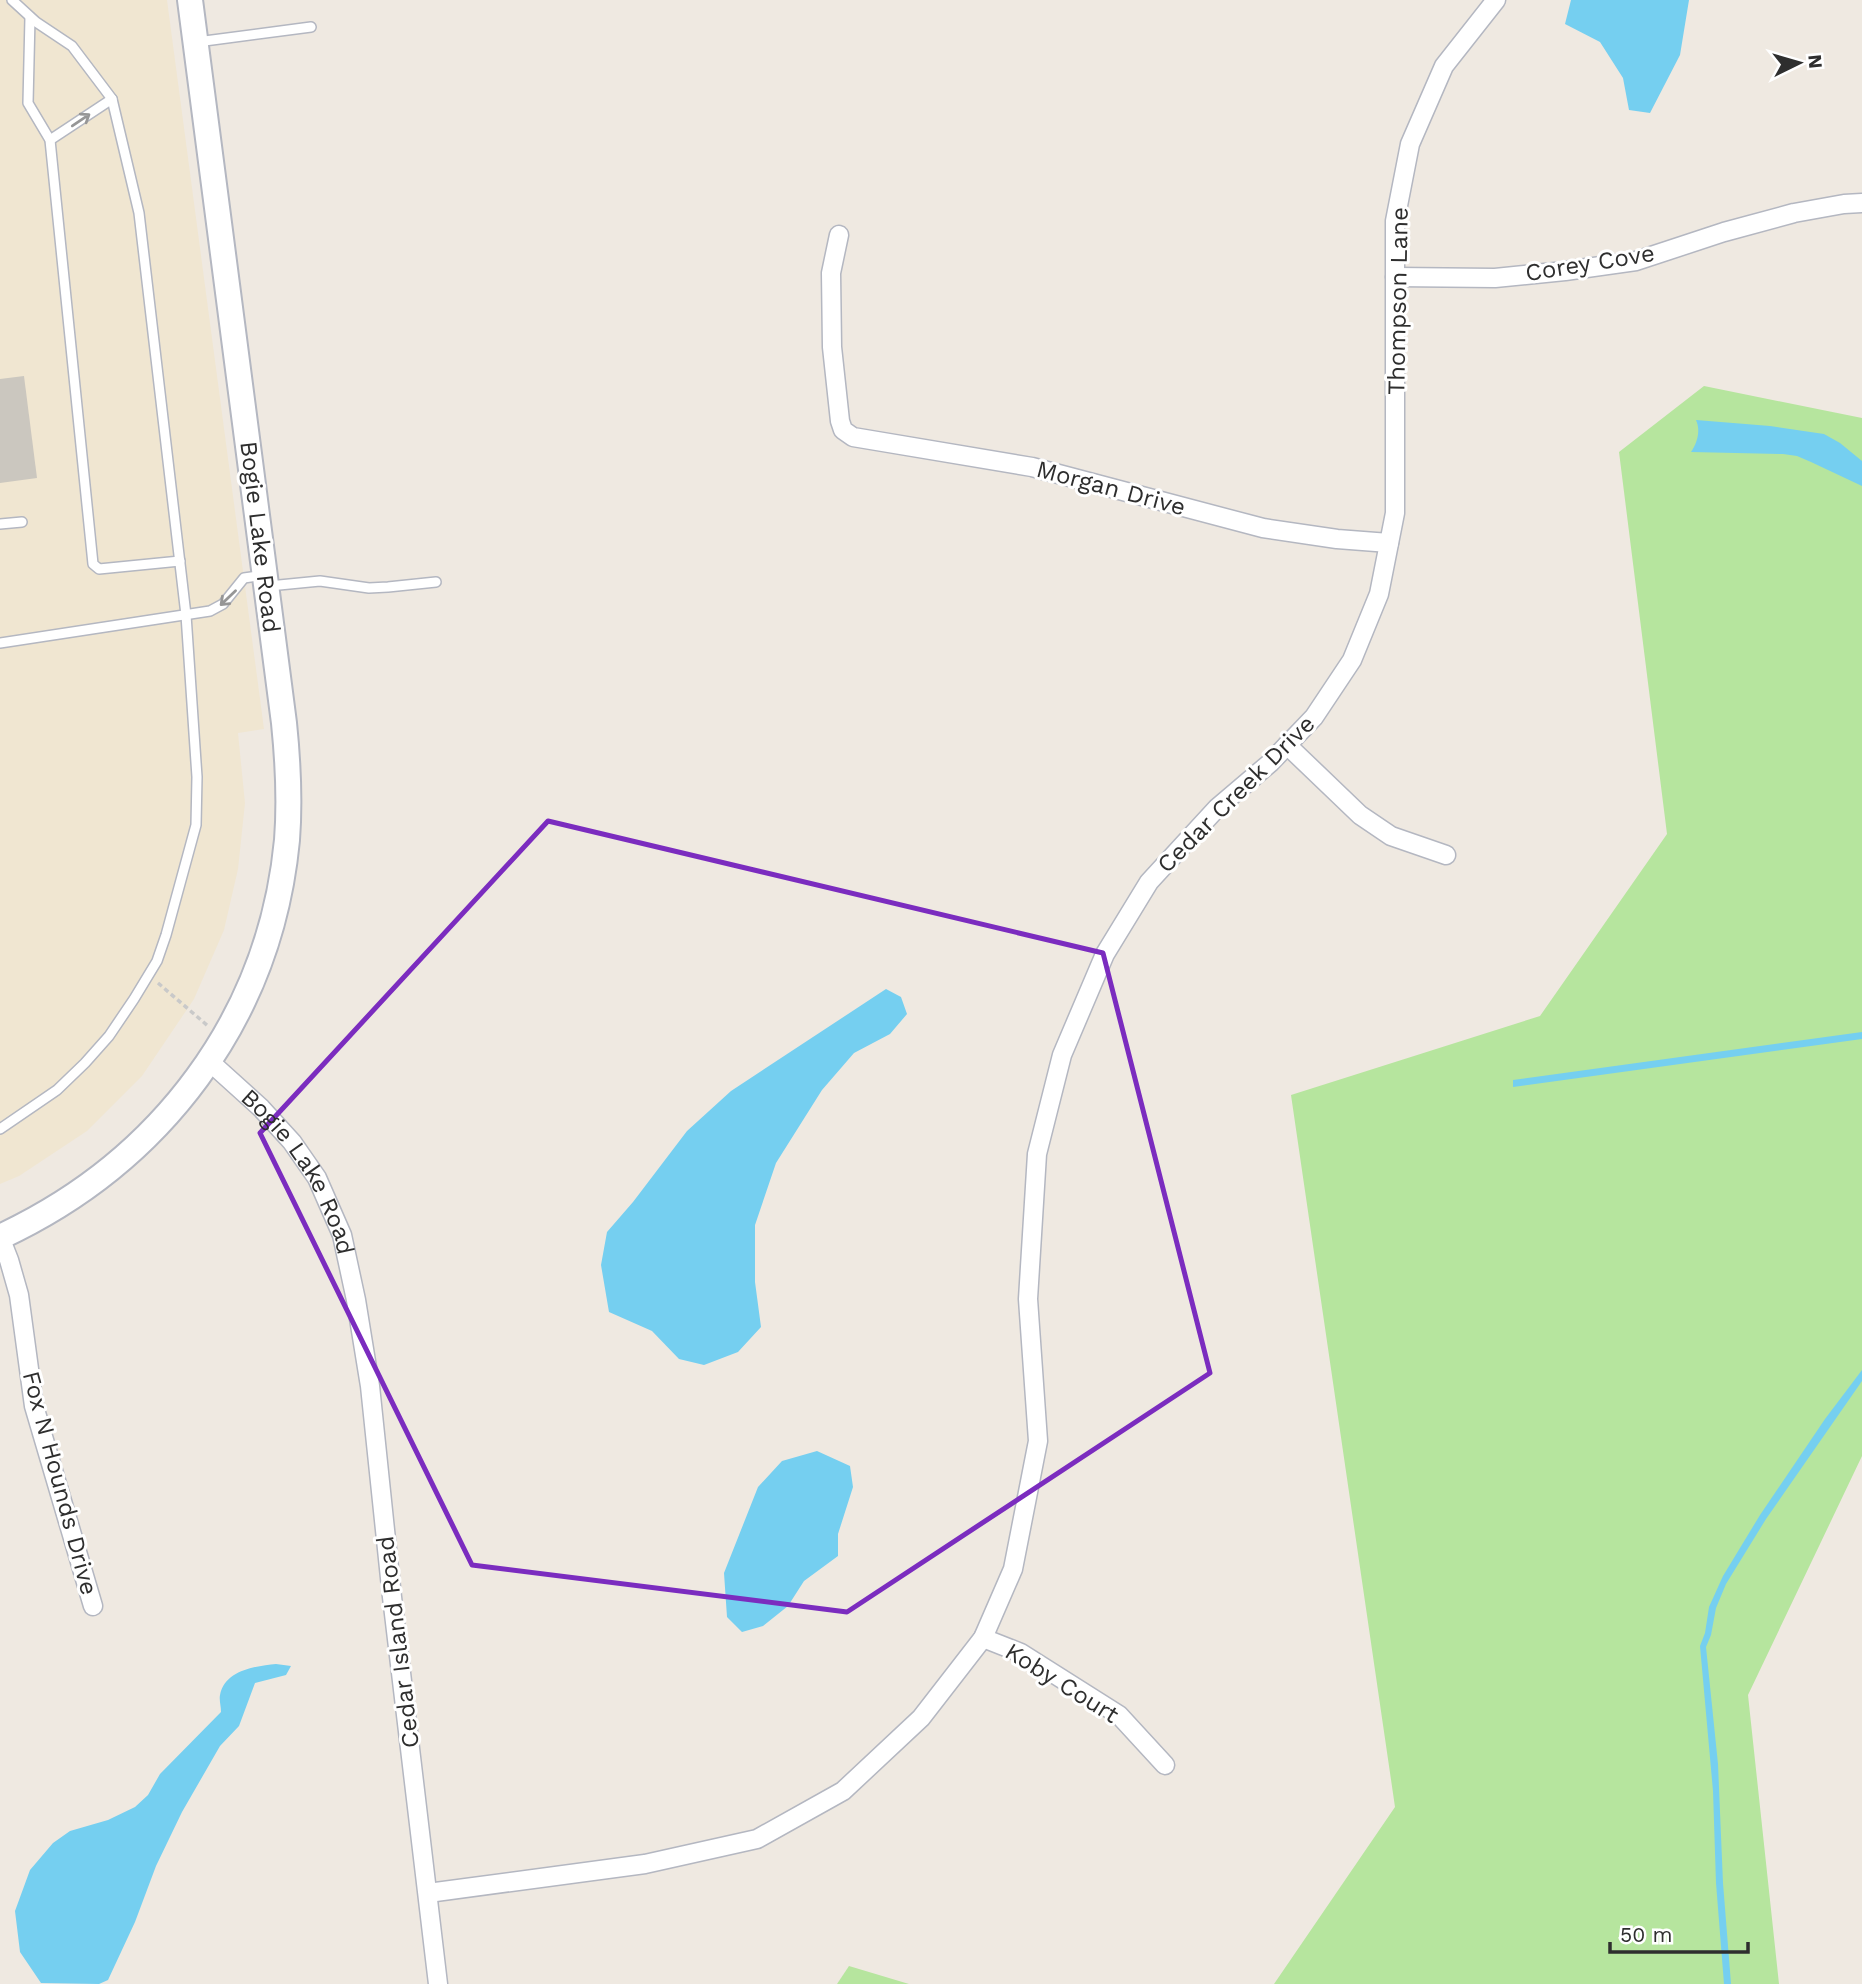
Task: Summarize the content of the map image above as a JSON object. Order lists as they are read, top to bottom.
{
  "streets": {
    "main road": ["Bogie Lake Road"],
    "street": [
      "Corey Cove",
      "Thompson Lane",
      "Morgan Drive",
      "Cedar Creek Drive",
      "Fox N Hounds Drive",
      "Cedar Island Road",
      "Koby Court"
    ]
  },
  "crossings": [
    ["Corey Cove", "Thompson Lane"],
    ["Thompson Lane", "Morgan Drive"],
    ["Thompson Lane", "Cedar Creek Drive"],
    ["Morgan Drive", "Cedar Creek Drive"],
    ["Bogie Lake Road", "Fox N Hounds Drive"],
    ["Bogie Lake Road", "Cedar Island Road"],
    ["Cedar Creek Drive", "Cedar Island Road"],
    ["Cedar Creek Drive", "Koby Court"]
  ],
  "scale_bar": "50 m",
  "north": "right"
}
